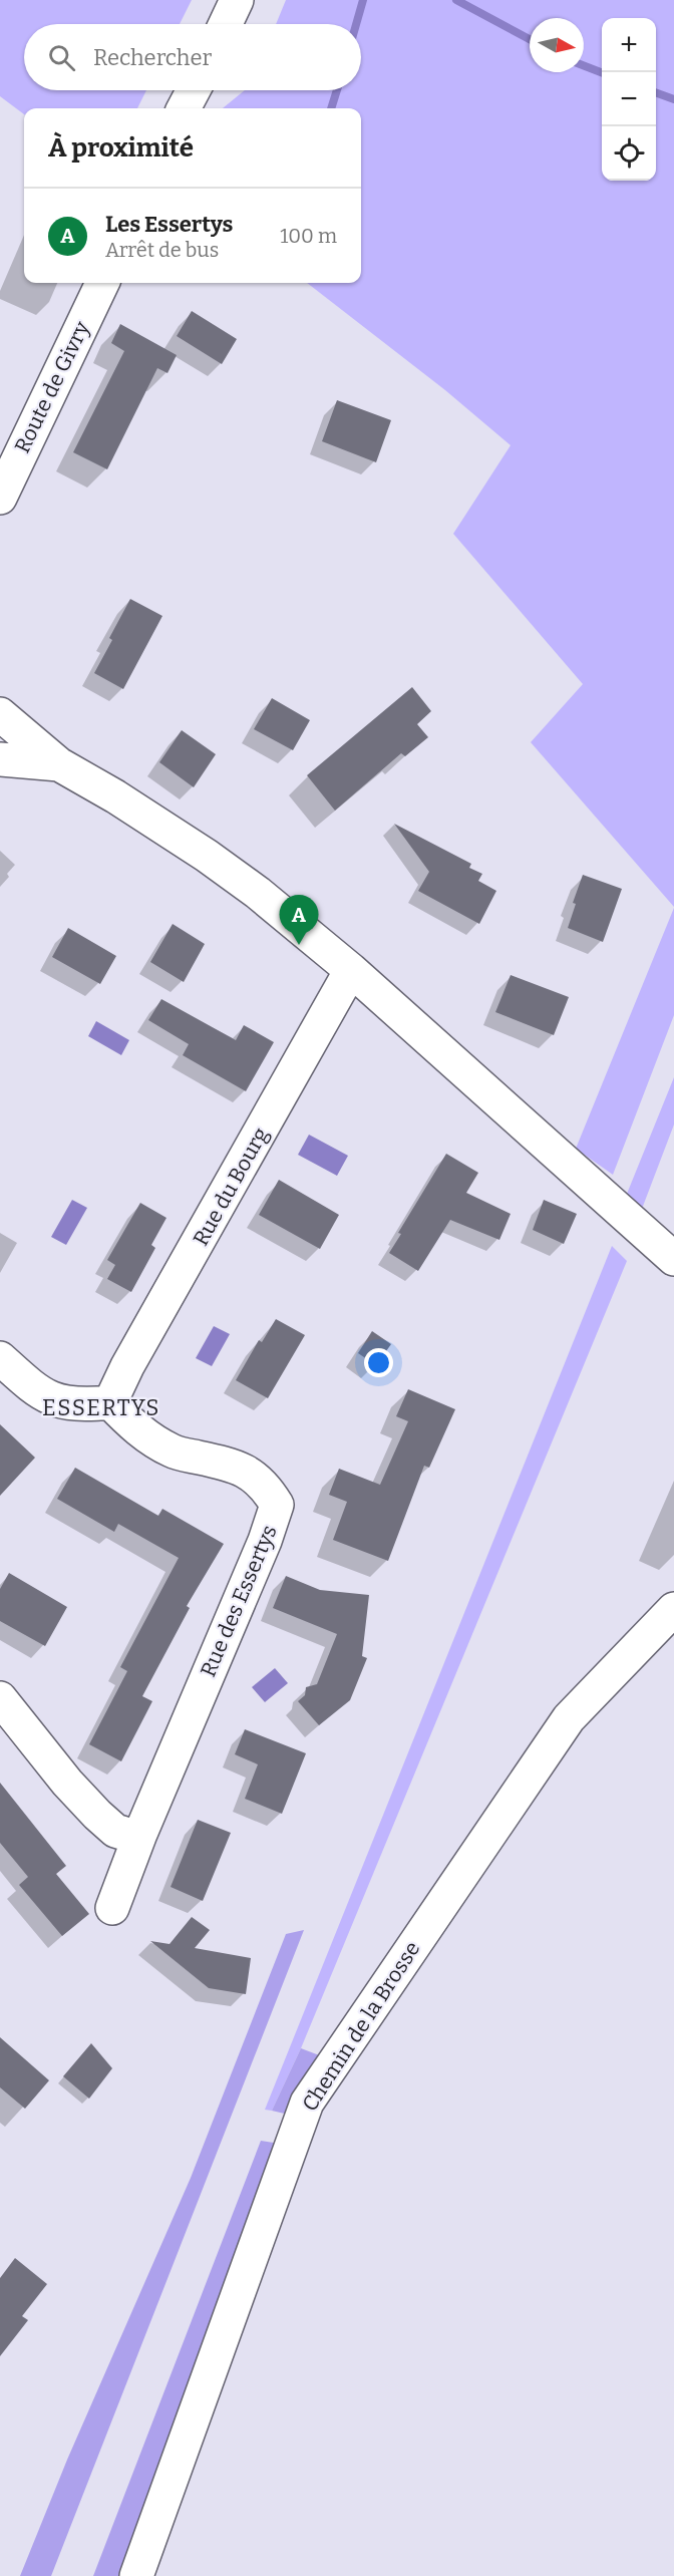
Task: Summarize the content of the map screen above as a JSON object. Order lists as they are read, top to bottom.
{
  "streets": {
    "street": [
      "Route de Givry",
      "Rue du Bourg",
      "Rue des Essertys",
      "Chemin de la Brosse"
    ]
  },
  "crossings": [
    ["Rue du Bourg", "Rue des Essertys"]
  ],
  "districts": ["ESSERTYS"],
  "north": "right",
  "page": {
    "map_buttons": ["+", "−"],
    "search": "Rechercher",
    "heading": "À proximité",
    "list": [
      {
        "mark": "A",
        "name": "Les Essertys",
        "note": "Arrêt de bus",
        "value": "100 m"
      }
    ],
    "pins": "A"
  }
}
